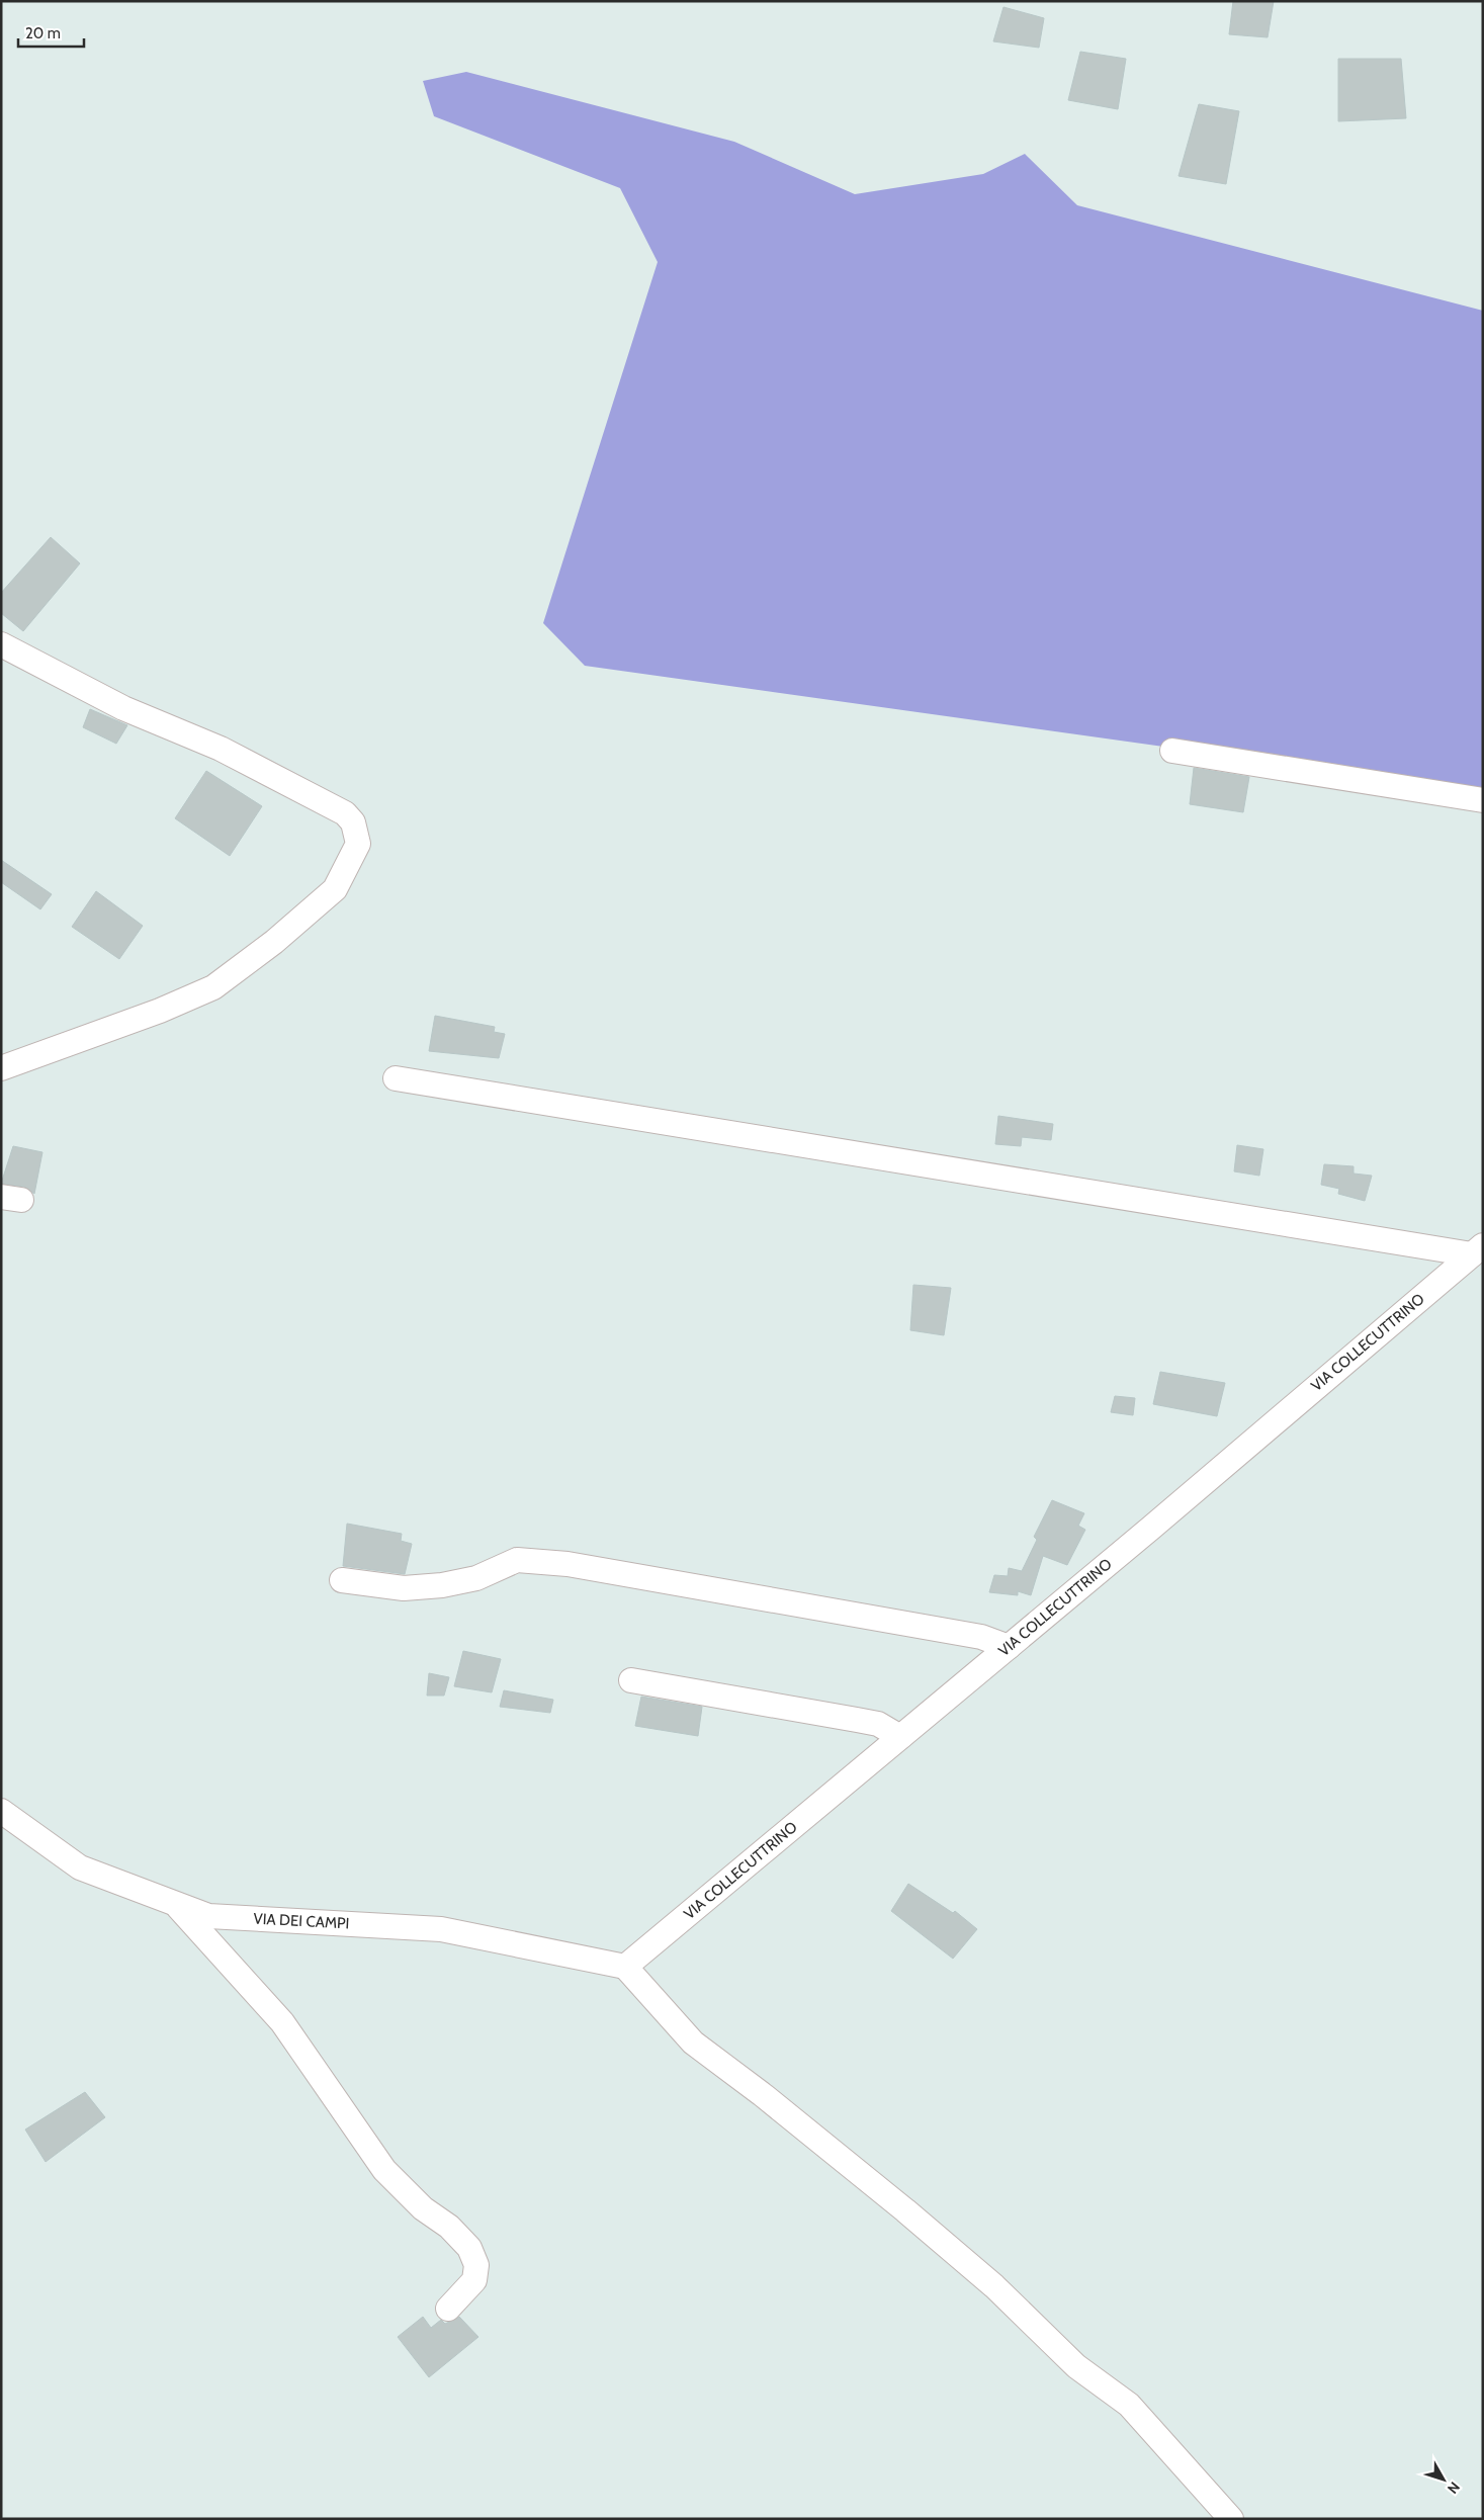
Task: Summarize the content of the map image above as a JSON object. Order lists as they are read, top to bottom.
{
  "streets": {
    "street": ["VIA COLLECUTTRINO", "VIA DEI CAMPI"]
  },
  "crossings": [
    ["VIA COLLECUTTRINO", "VIA DEI CAMPI"]
  ],
  "scale_bar": "20 m",
  "north": "bottom right"
}
